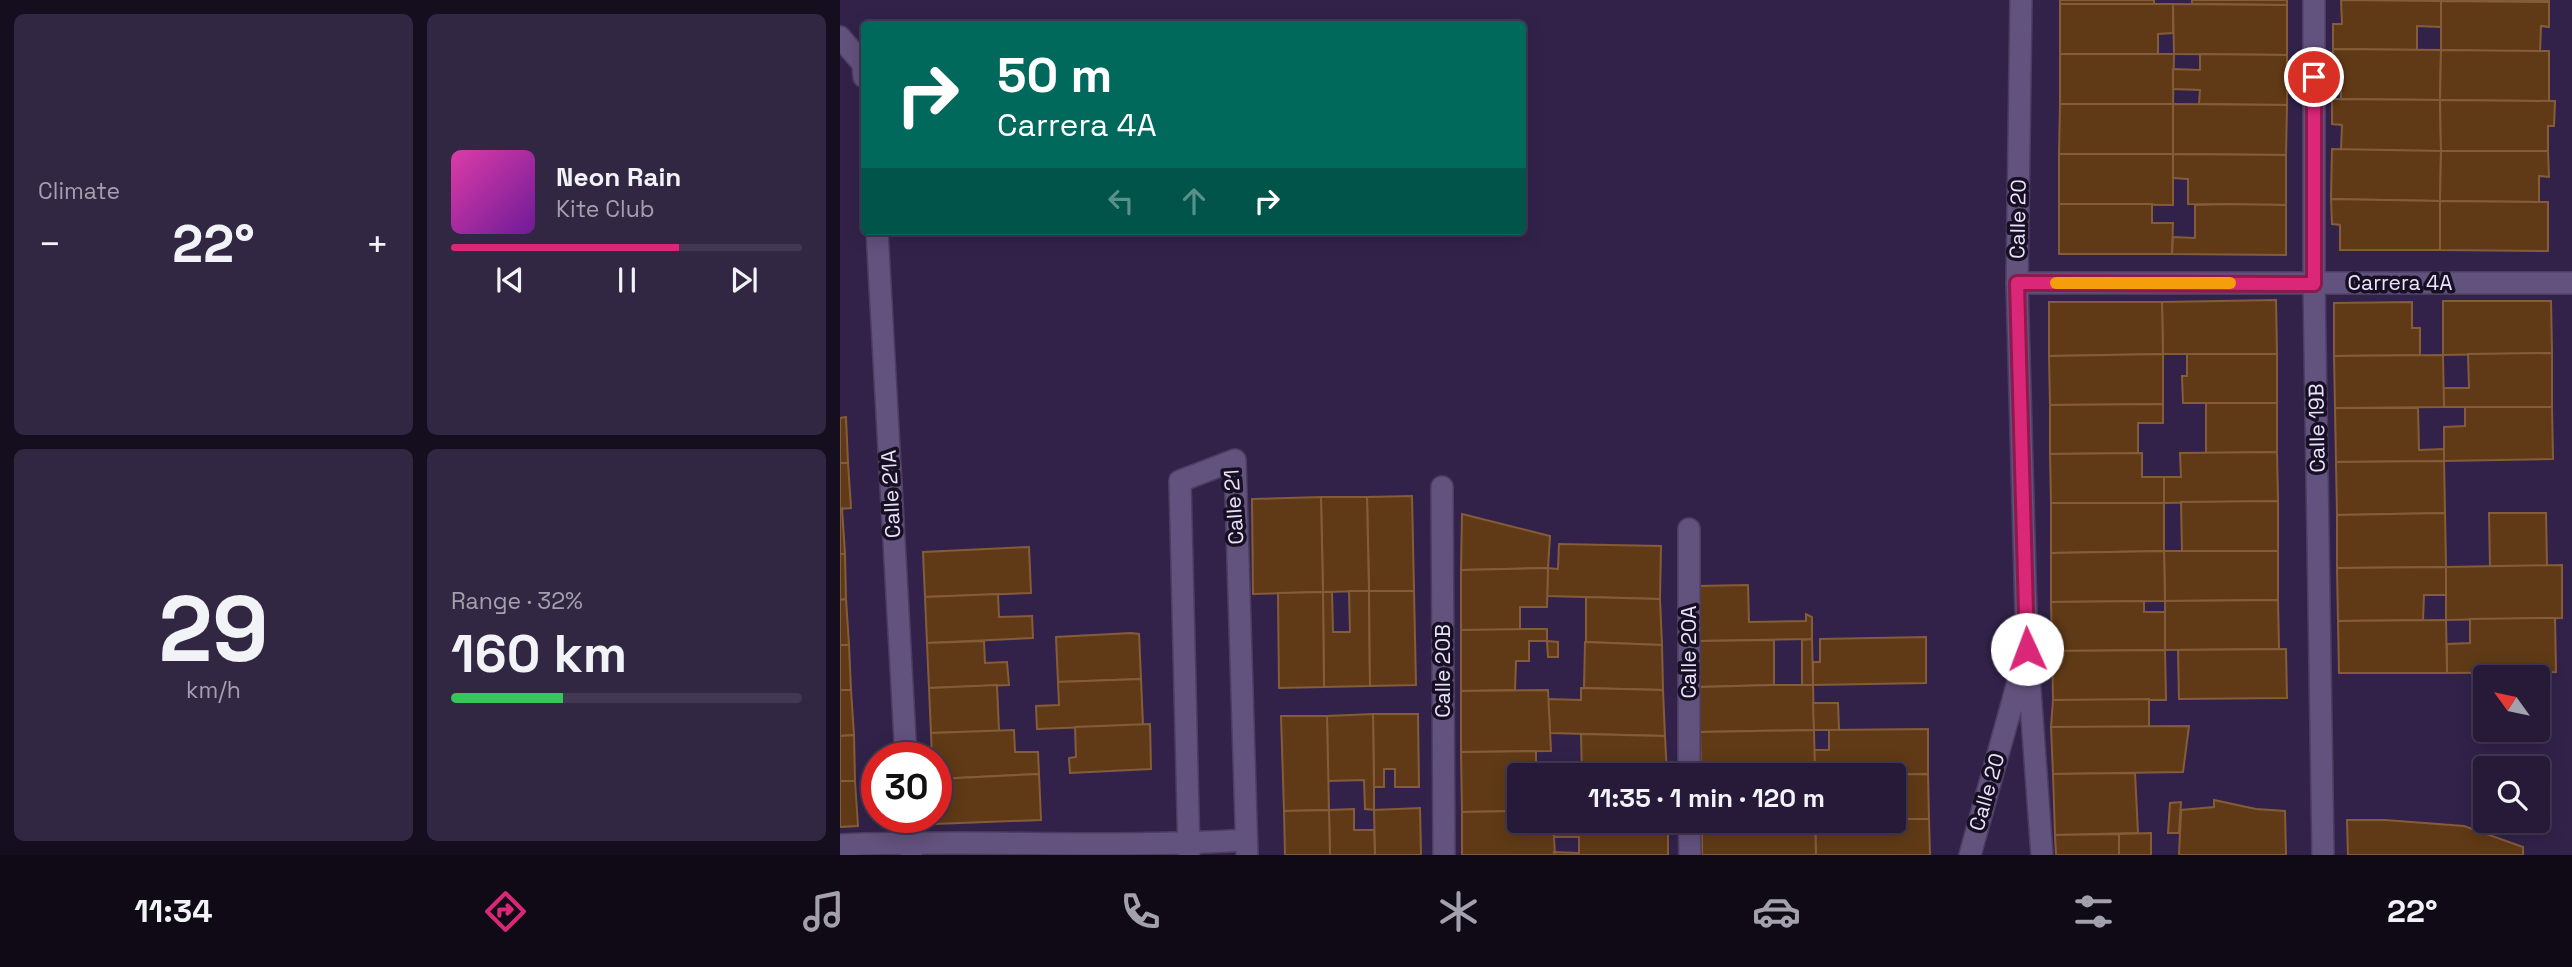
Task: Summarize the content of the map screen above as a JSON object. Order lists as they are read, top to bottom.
{
  "streets": {
    "street": [
      "Calle 20",
      "Carrera 4A",
      "Calle 19B",
      "Calle 21A",
      "Calle 21",
      "Calle 20A",
      "Calle 20B"
    ]
  },
  "crossings": [
    ["Calle 20", "Carrera 4A"],
    ["Carrera 4A", "Calle 19B"]
  ],
  "north": "top left",
  "page": {
    "tile": [
      "Climate",
      ["29", "km/h"],
      ["Range · 32%", "160 km"]
    ],
    "turn": ["50 m", "Carrera 4A"],
    "song": ["Neon Rain", "Kite Club"],
    "heat": ["−", "22°", "+"],
    "limit": "30",
    "trip": "11:35 · 1 min · 120 m",
    "tabs": ["11:34", "22°"]
  }
}
